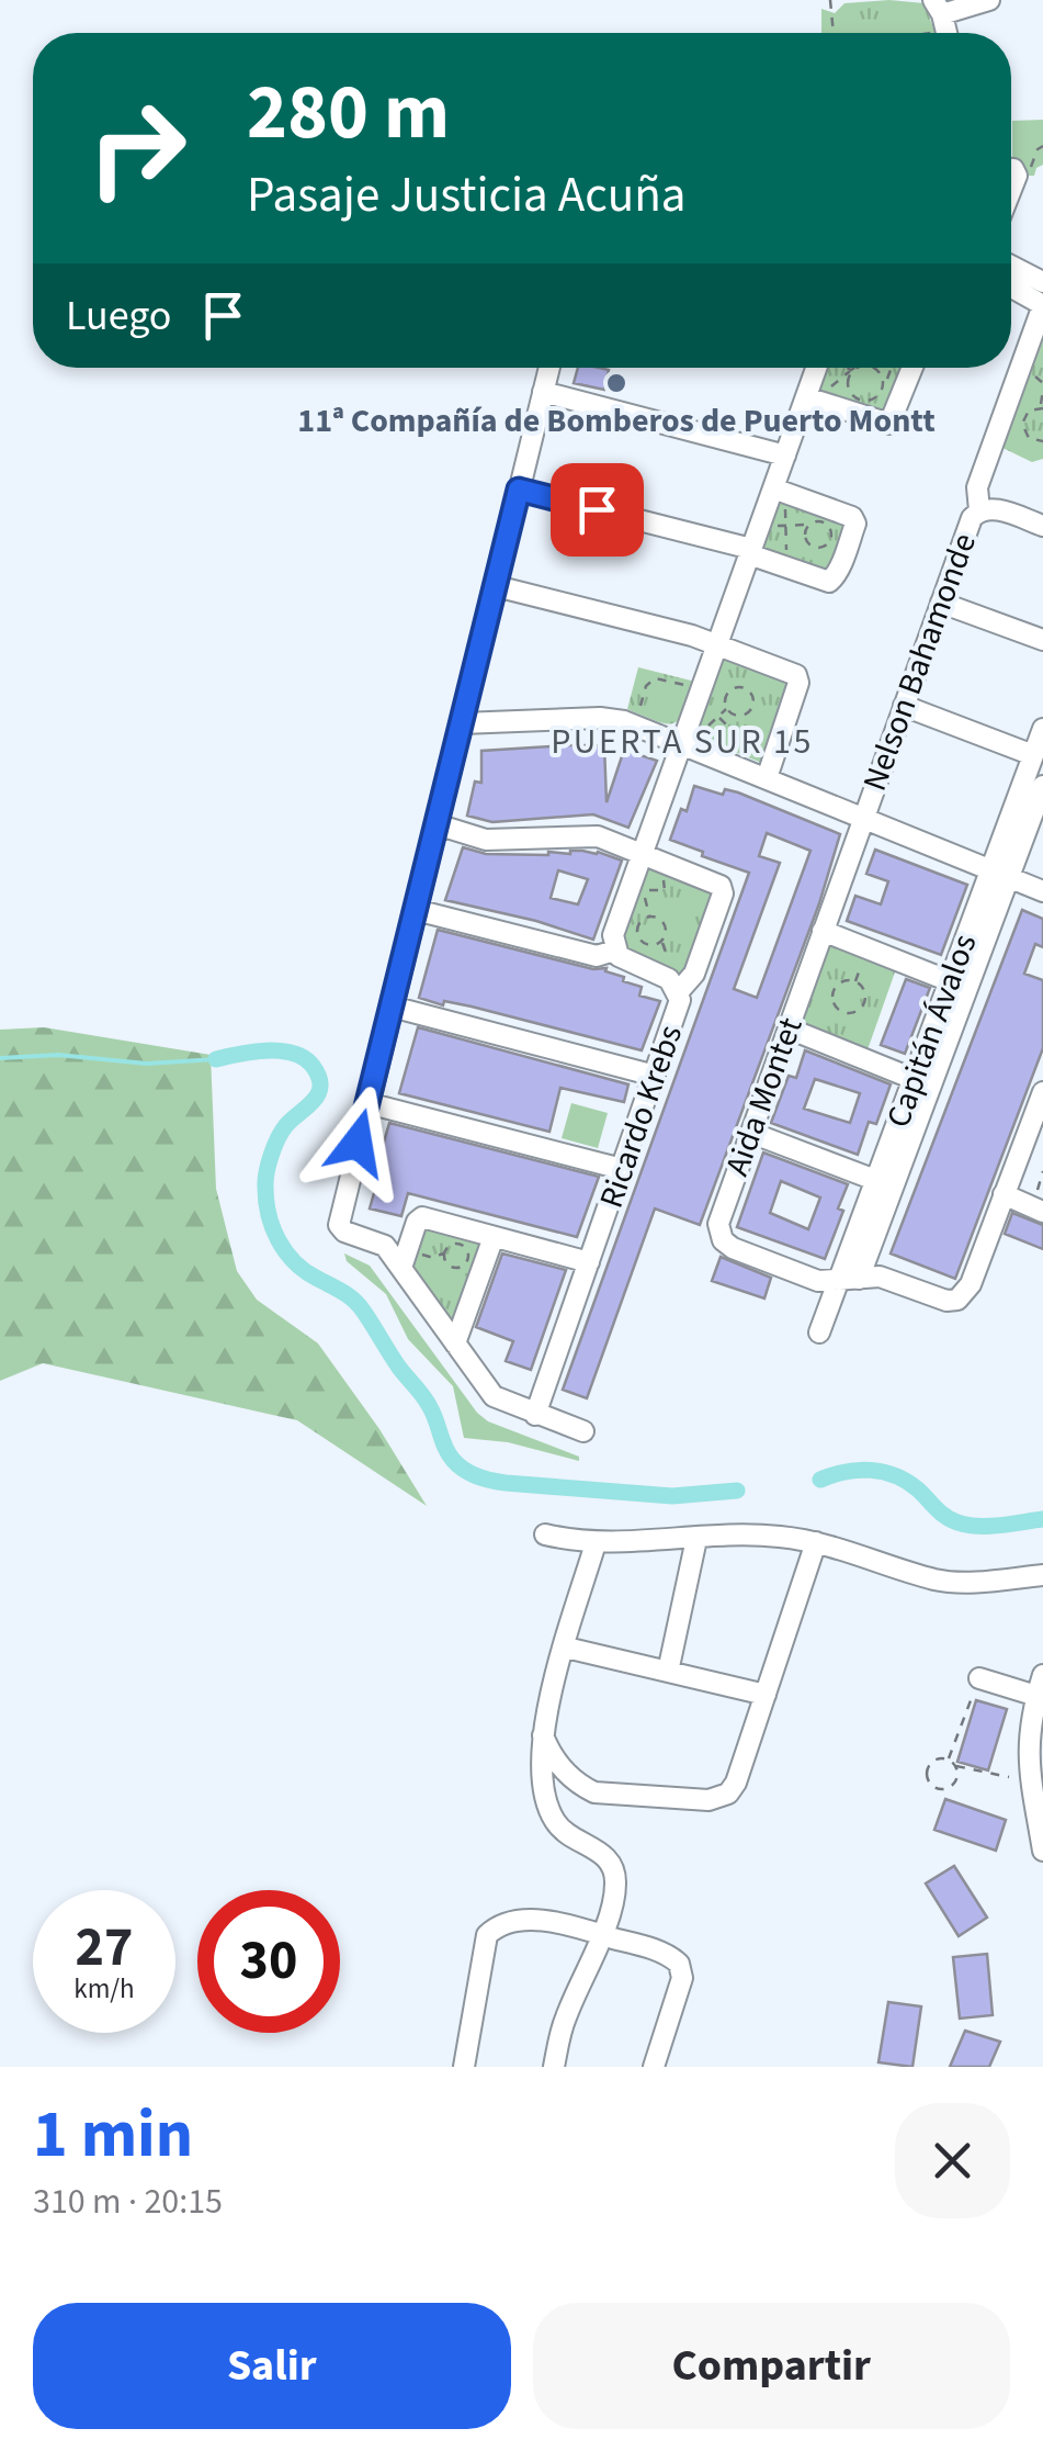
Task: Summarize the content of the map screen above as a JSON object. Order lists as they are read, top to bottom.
{
  "streets": {
    "street": [
      "Nelson Bahamonde",
      "Capitán Ávalos",
      "Aida Montet",
      "Ricardo Krebs"
    ]
  },
  "crossings": [
    ["Nelson Bahamonde", "Aida Montet"],
    ["Capitán Ávalos", "Aida Montet"]
  ],
  "districts": ["PUERTA SUR 15"],
  "places": ["11ª Compañía de Bomberos de Puerto Montt"],
  "page": {
    "turn": ["280 m", "Pasaje Justicia Acuña"],
    "then": "Luego",
    "speed": "27 km/h",
    "limit": "30",
    "heading": ["1 min", "310 m · 20:15"],
    "buttons": ["Salir", "Compartir"]
  }
}
